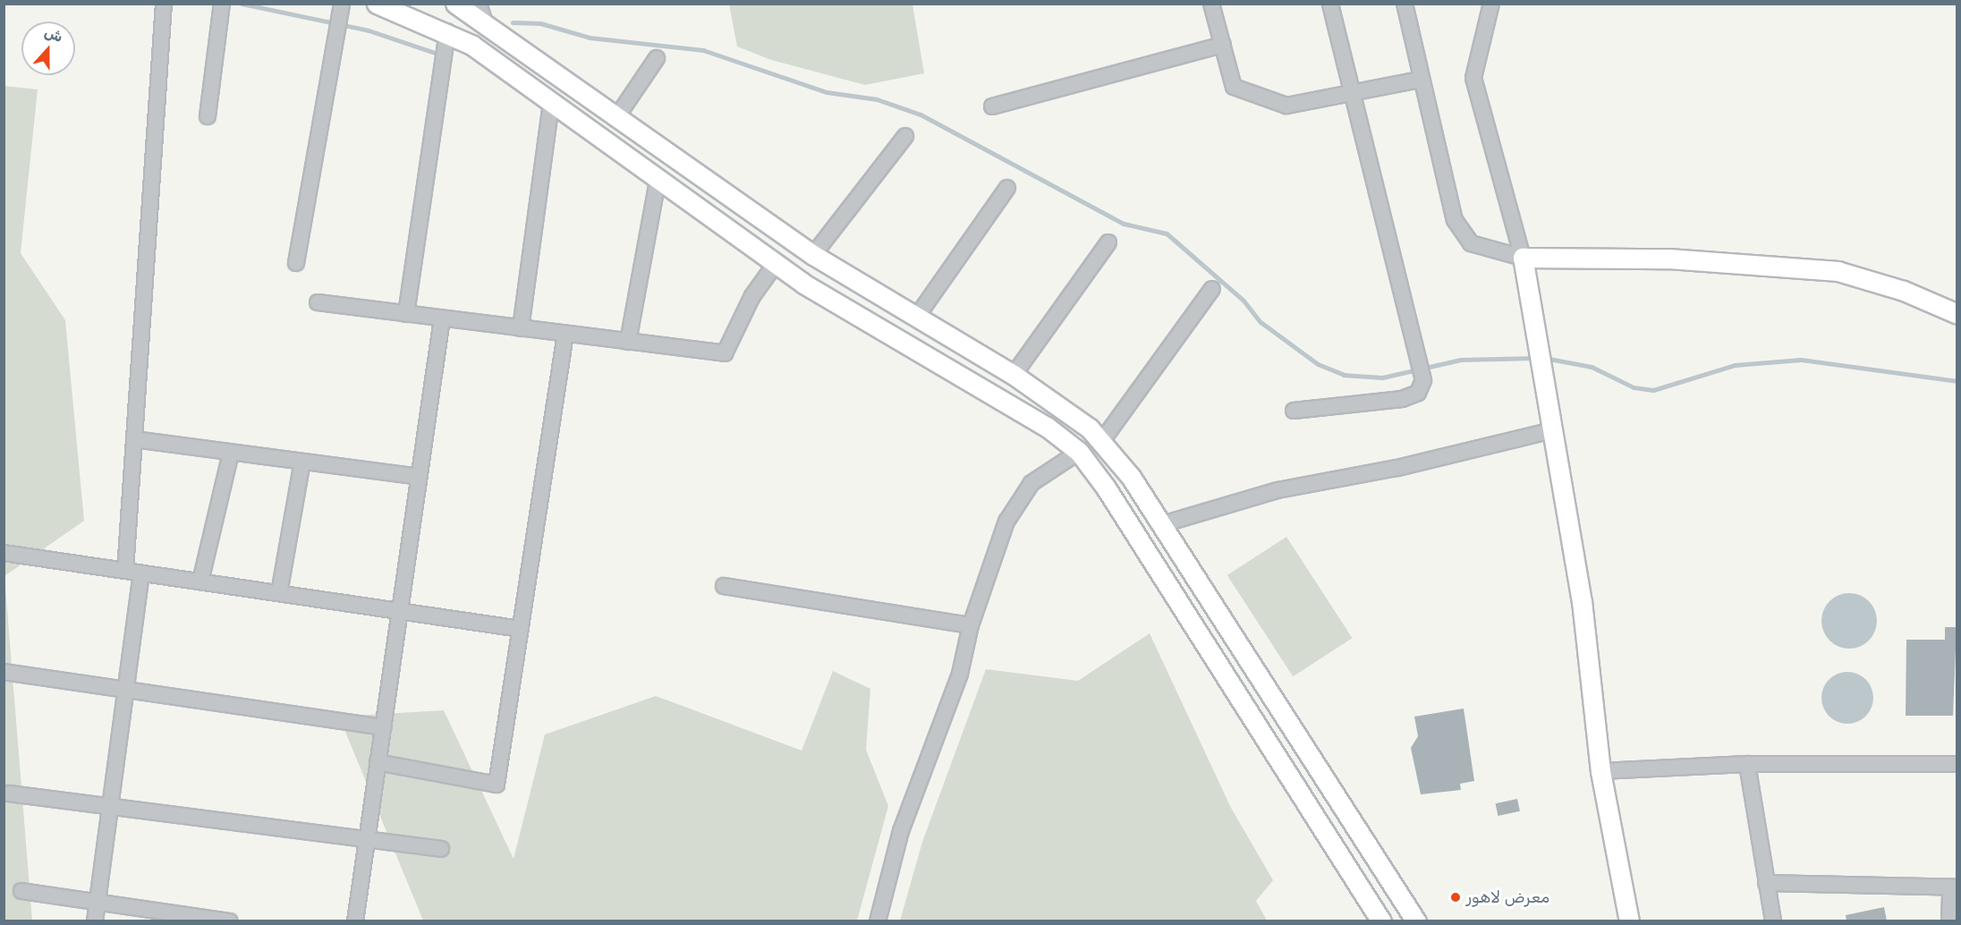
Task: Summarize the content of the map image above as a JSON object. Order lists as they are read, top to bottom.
{
  "places": ["معرض لاهور"],
  "north": "top"
}
